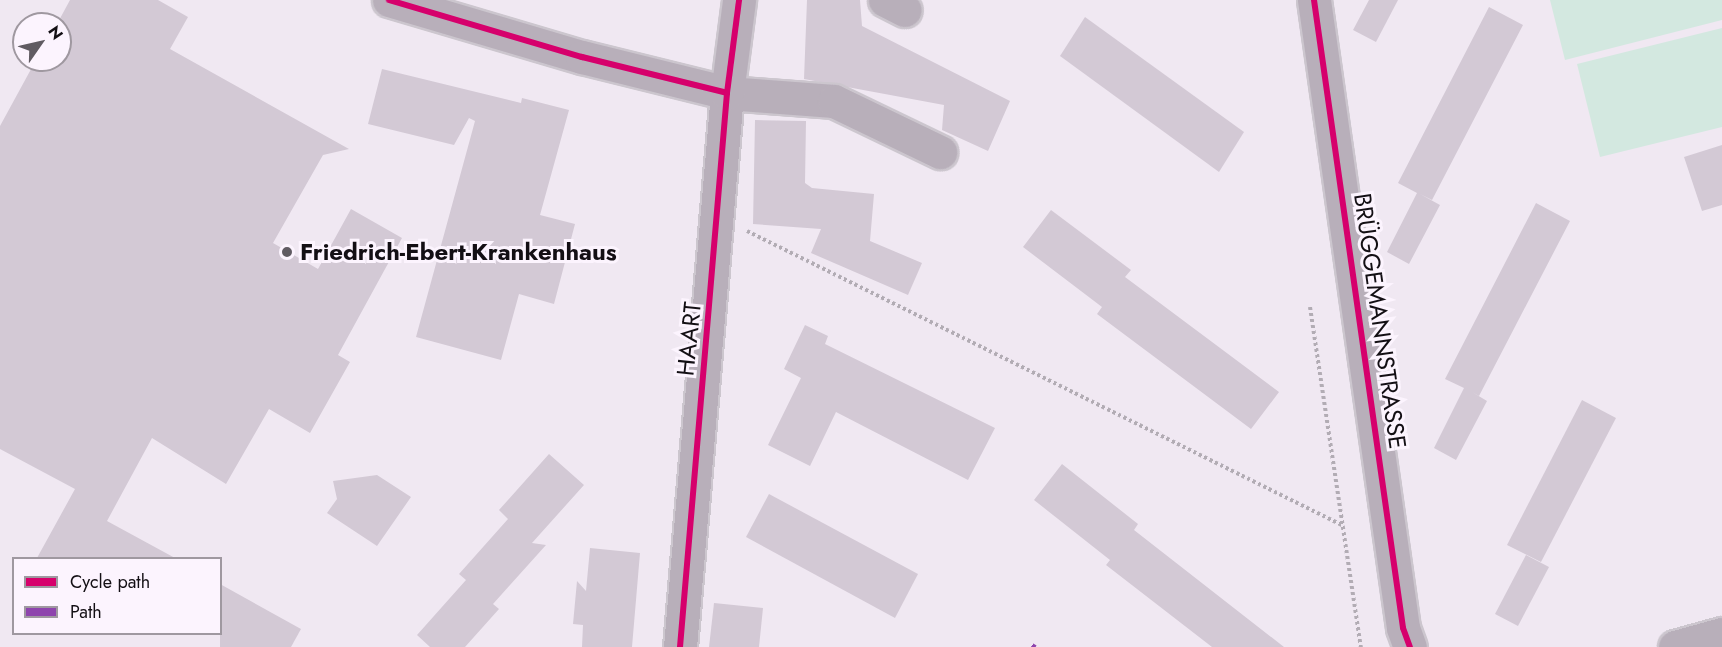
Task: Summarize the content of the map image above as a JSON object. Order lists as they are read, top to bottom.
{
  "streets": {
    "street": ["BRÜGGEMANNSTRASSE", "HAART"]
  },
  "places": ["Friedrich-Ebert-Krankenhaus"],
  "legend": ["Cycle path", "Path"],
  "north": "top right"
}
